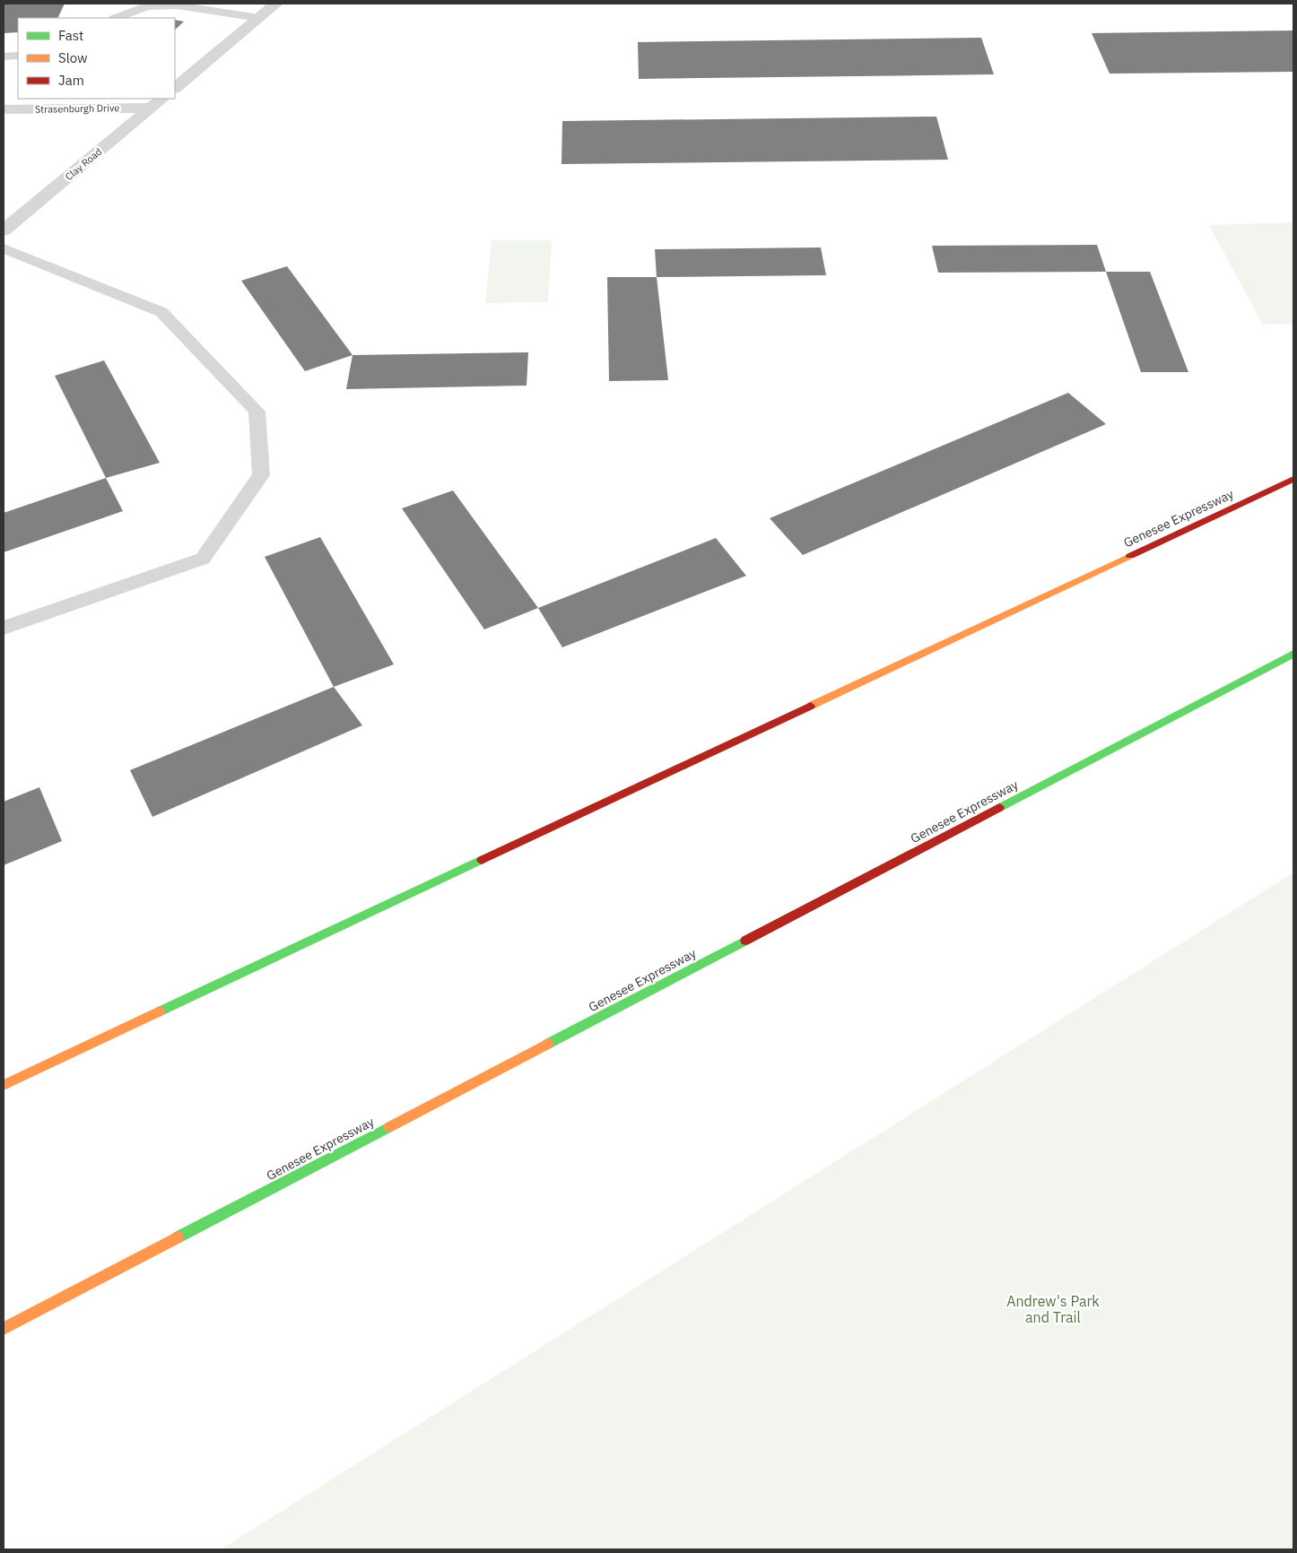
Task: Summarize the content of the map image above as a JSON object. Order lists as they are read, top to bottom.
{
  "streets": {
    "highway": ["Genesee Expressway"],
    "street": ["Strasenburgh Drive", "Clay Road"]
  },
  "crossings": [
    ["Strasenburgh Drive", "Clay Road"]
  ],
  "parks": ["Andrew's Park and Trail"],
  "legend": ["Fast", "Slow", "Jam"]
}
